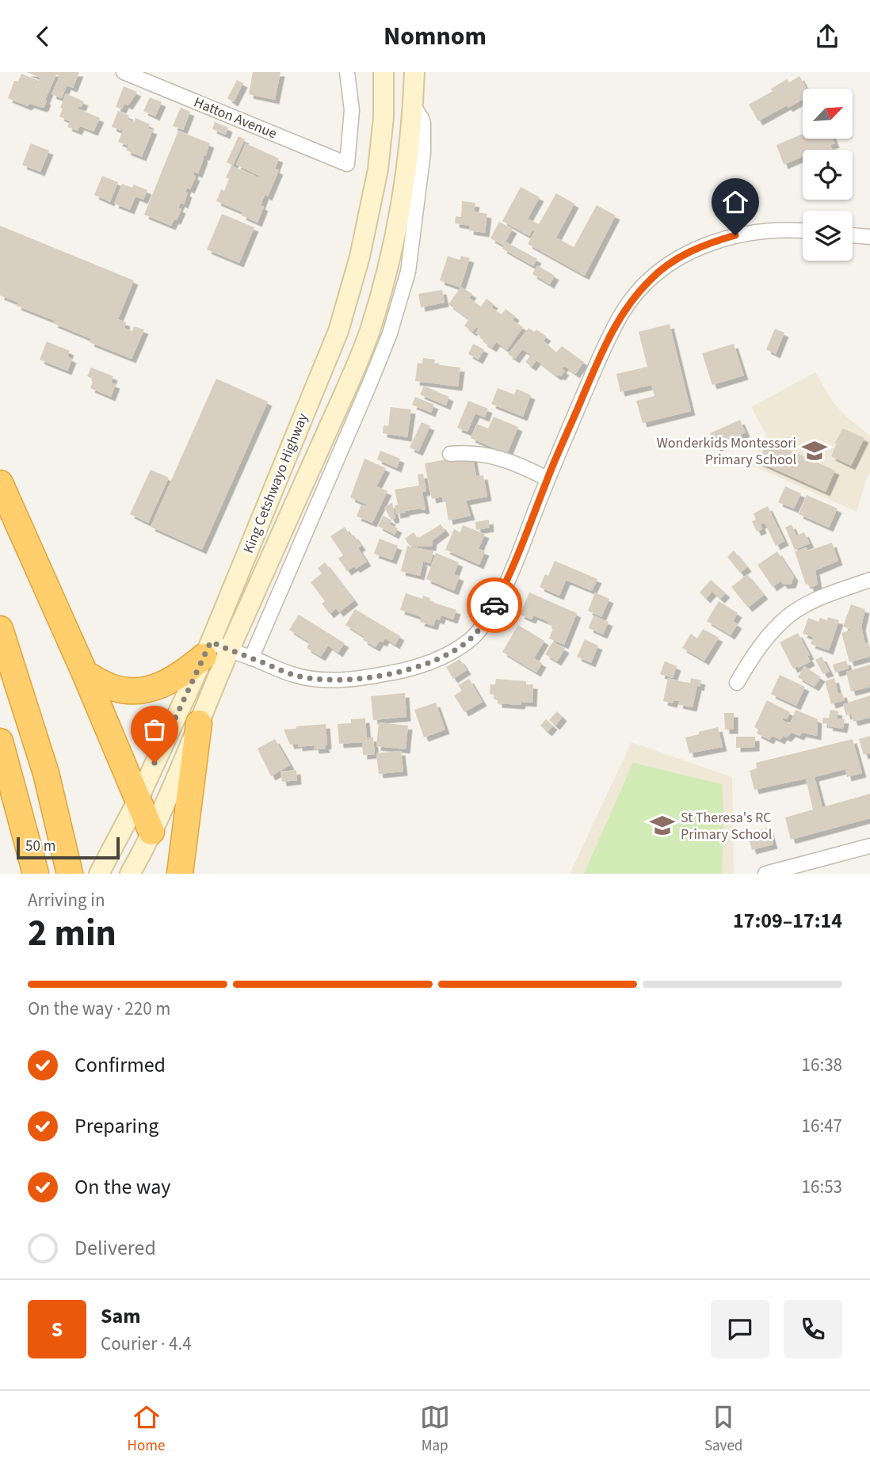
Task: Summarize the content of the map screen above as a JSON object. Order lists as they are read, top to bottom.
{
  "streets": {
    "main road": ["King Cetshwayo Highway"],
    "street": ["Hatton Avenue"]
  },
  "places": {
    "school or university": ["Wonderkids Montessori Primary School", "St Theresa's RC Primary School"]
  },
  "scale_bar": "50 m",
  "north": "top right",
  "page": {
    "header": "Nomnom",
    "scale": "50 m",
    "heading": ["2 min", "Arriving in", "17:09–17:14"],
    "panel": ["Sam", "Courier · 4.4"],
    "bar": "On the way · 220 m",
    "list": [
      ["Confirmed", "16:38"],
      ["Preparing", "16:47"],
      ["On the way", "16:53"],
      "Delivered"
    ],
    "round": "S",
    "tabs": ["Home", "Map", "Saved"]
  }
}
